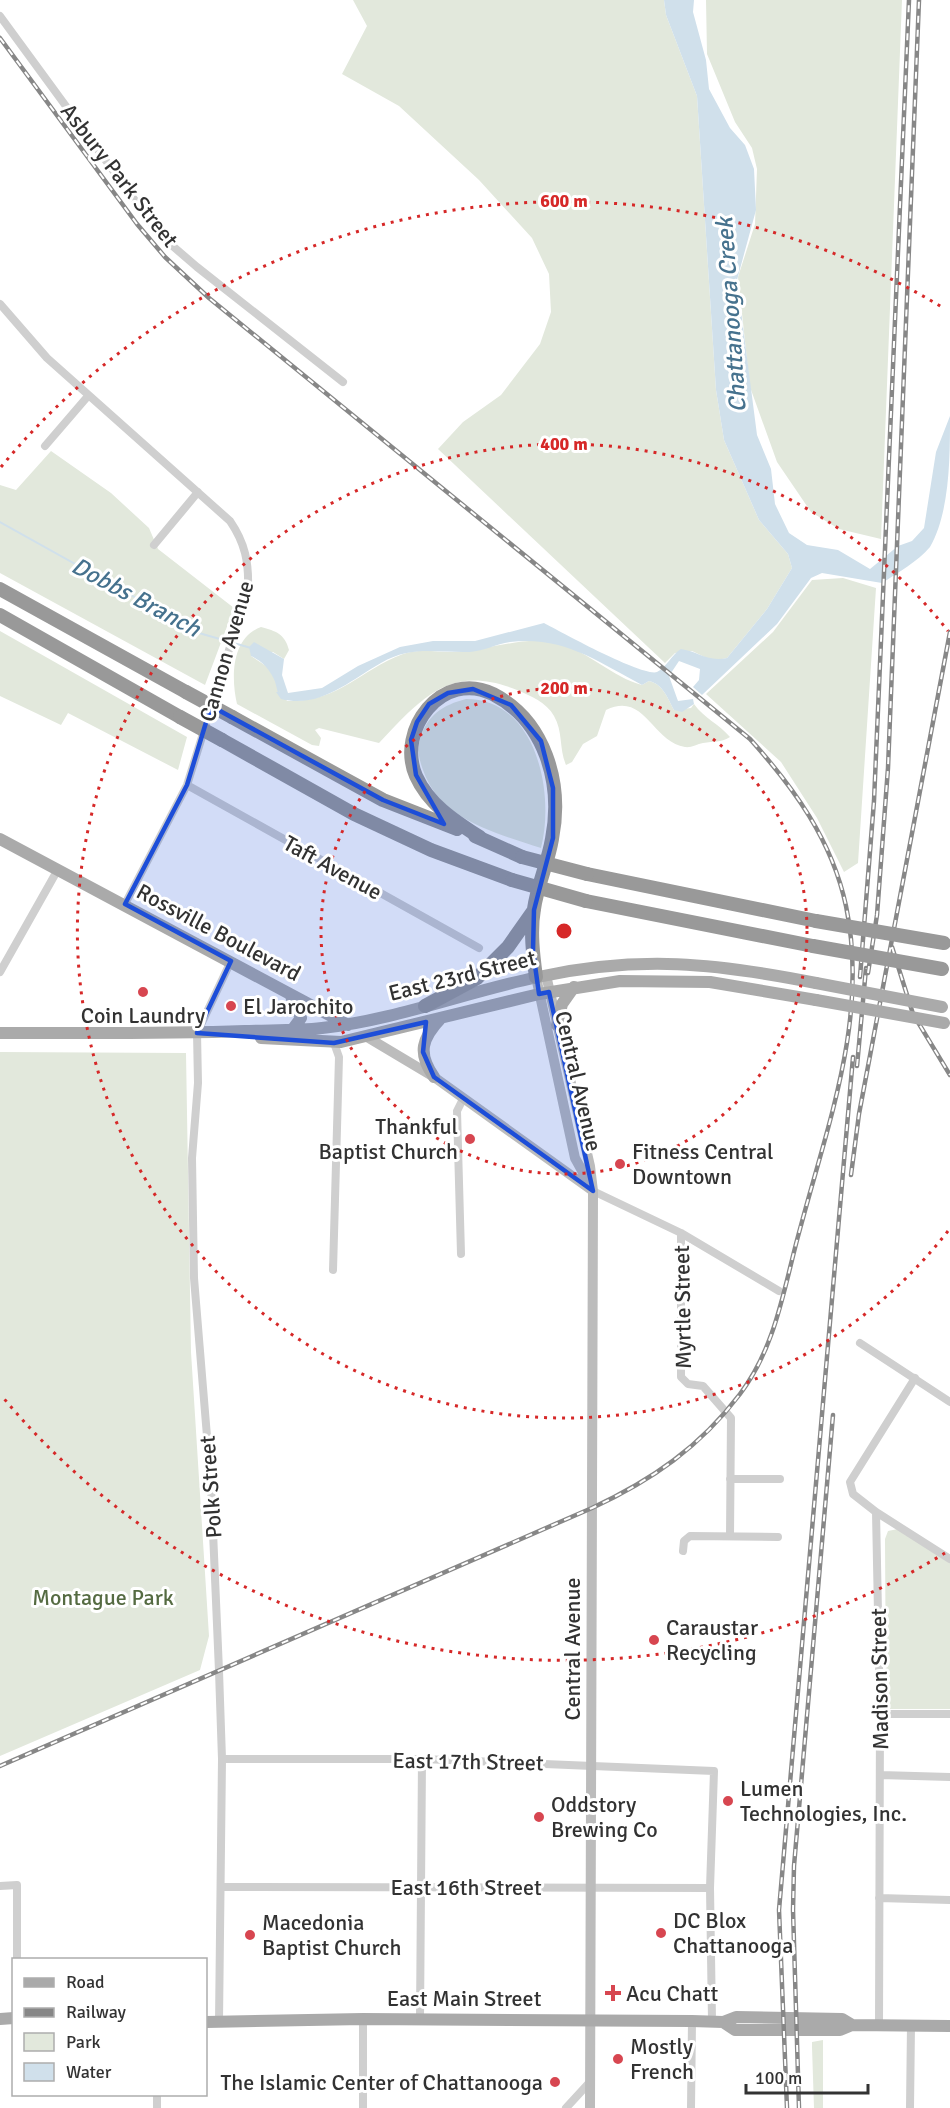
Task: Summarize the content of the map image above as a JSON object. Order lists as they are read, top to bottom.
{
  "streets": {
    "main road": [
      "Rossville Boulevard",
      "East 23rd Street",
      "Central Avenue",
      "East Main Street"
    ],
    "street": [
      "Asbury Park Street",
      "Cannon Avenue",
      "Taft Avenue",
      "Myrtle Street",
      "Polk Street",
      "Madison Street",
      "East 17th Street",
      "East 16th Street"
    ]
  },
  "crossings": [
    ["Cannon Avenue", "Taft Avenue"],
    ["Cannon Avenue", "Rossville Boulevard"],
    ["Rossville Boulevard", "East 23rd Street"],
    ["Rossville Boulevard", "Central Avenue"],
    ["Rossville Boulevard", "Polk Street"],
    ["East 23rd Street", "Central Avenue"],
    ["East 23rd Street", "Polk Street"],
    ["Central Avenue", "East 17th Street"],
    ["Central Avenue", "East 16th Street"],
    ["Central Avenue", "East Main Street"],
    ["Polk Street", "East 17th Street"],
    ["Polk Street", "East 16th Street"],
    ["Polk Street", "East Main Street"],
    ["Madison Street", "East Main Street"],
    ["East 17th Street", "East 16th Street"]
  ],
  "water": ["Chattanooga Creek", "Dobbs Branch"],
  "parks": ["Montague Park"],
  "places": {
    "other": [
      "Coin Laundry",
      "El Jarochito",
      "Thankful Baptist Church",
      "Fitness Central Downtown",
      "Caraustar Recycling",
      "Lumen Technologies, Inc.",
      "Oddstory Brewing Co",
      "DC Blox Chattanooga",
      "Macedonia Baptist Church",
      "Mostly French",
      "The Islamic Center of Chattanooga"
    ],
    "health": ["Acu Chatt"]
  },
  "legend": [
    "Road",
    "Railway",
    "Park",
    "Water"
  ],
  "scale_bar": "100 m",
  "rings": ["600 m", "400 m", "200 m"]
}
